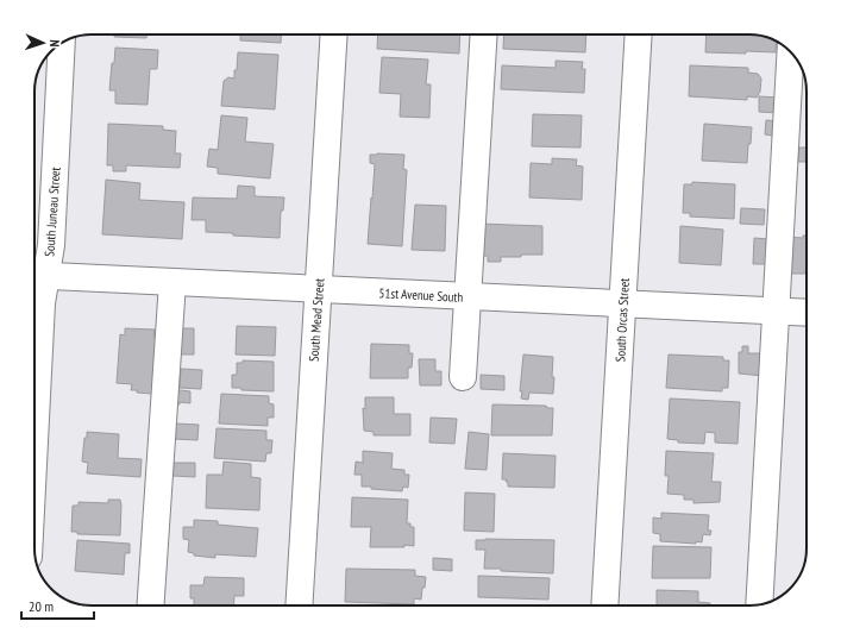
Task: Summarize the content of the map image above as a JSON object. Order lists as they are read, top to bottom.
{
  "streets": {
    "street": [
      "South Juneau Street",
      "51st Avenue South",
      "South Mead Street",
      "South Orcas Street"
    ]
  },
  "crossings": [
    ["South Juneau Street", "51st Avenue South"],
    ["51st Avenue South", "South Mead Street"],
    ["51st Avenue South", "South Orcas Street"]
  ],
  "scale_bar": "20 m",
  "north": "right"
}
